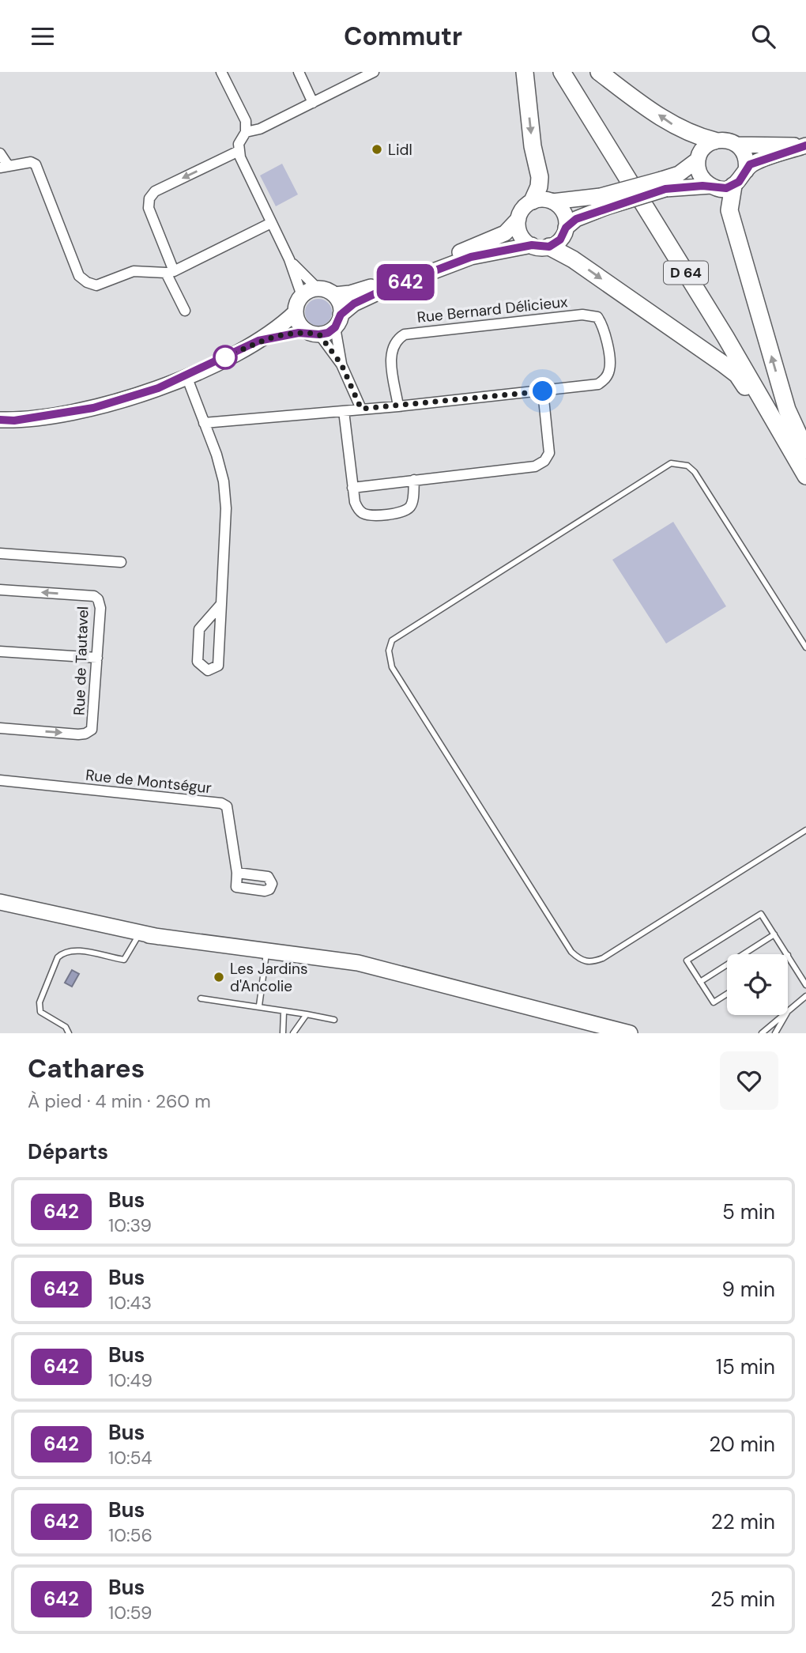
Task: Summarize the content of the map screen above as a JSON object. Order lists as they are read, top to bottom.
{
  "streets": {
    "highway": ["D 64"],
    "street": ["Rue Bernard Délicieux", "Rue de Tautavel", "Rue de Montségur"]
  },
  "places": ["Lidl", "Les Jardins d'Ancolie"],
  "lines": ["bus line 642"],
  "page": {
    "header": "Commutr",
    "on_map": "642",
    "heading": [
      ["Cathares", "À pied · 4 min · 260 m"],
      "Départs"
    ],
    "list": [
      {
        "mark": "642",
        "name": "Bus",
        "note": "10:39",
        "value": "5 min"
      },
      {
        "mark": "642",
        "name": "Bus",
        "note": "10:43",
        "value": "9 min"
      },
      {
        "mark": "642",
        "name": "Bus",
        "note": "10:49",
        "value": "15 min"
      },
      {
        "mark": "642",
        "name": "Bus",
        "note": "10:54",
        "value": "20 min"
      },
      {
        "mark": "642",
        "name": "Bus",
        "note": "10:56",
        "value": "22 min"
      },
      {
        "mark": "642",
        "name": "Bus",
        "note": "10:59",
        "value": "25 min"
      }
    ]
  }
}
